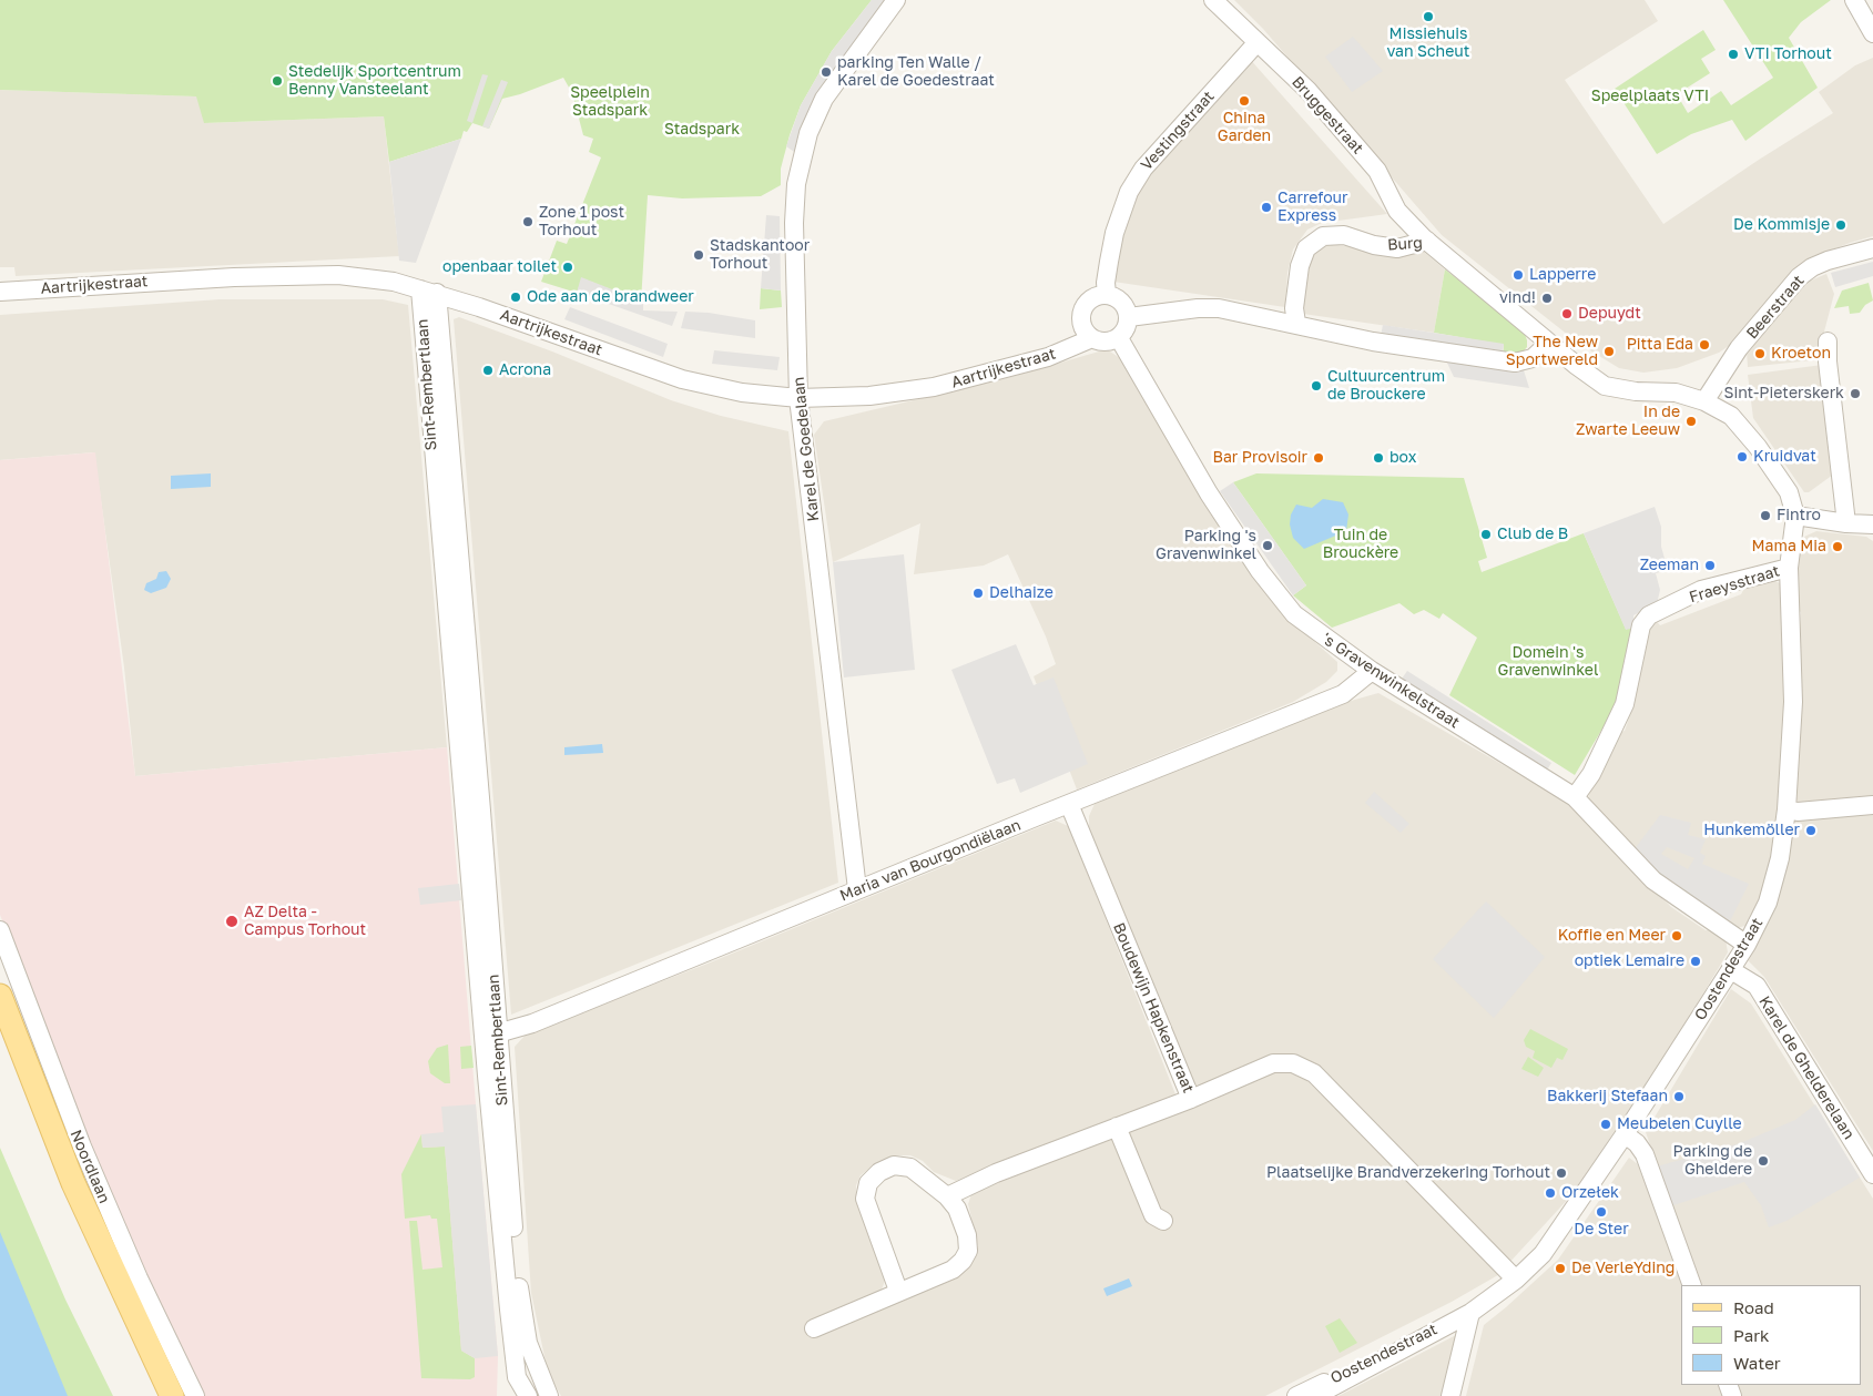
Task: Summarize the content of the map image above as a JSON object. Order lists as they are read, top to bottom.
{
  "streets": {
    "main road": ["Noordlaan"],
    "street": [
      "Bruggestraat",
      "Vestingstraat",
      "Burg",
      "Aartrijkestraat",
      "Beerstraat",
      "Sint-Rembertlaan",
      "Karel de Goedelaan",
      "Fraeysstraat",
      "'s Gravenwinkelstraat",
      "Maria van Bourgondiëlaan",
      "Oostendestraat",
      "Boudewijn Hapkenstraat",
      "Karel de Ghelderelaan"
    ]
  },
  "crossings": [
    ["Bruggestraat", "Vestingstraat"],
    ["Bruggestraat", "Burg"],
    ["Vestingstraat", "Aartrijkestraat"],
    ["Vestingstraat", "'s Gravenwinkelstraat"],
    ["Burg", "Beerstraat"],
    ["Burg", "Oostendestraat"],
    ["Aartrijkestraat", "Sint-Rembertlaan"],
    ["Aartrijkestraat", "Karel de Goedelaan"],
    ["Aartrijkestraat", "'s Gravenwinkelstraat"],
    ["Sint-Rembertlaan", "Maria van Bourgondiëlaan"],
    ["Karel de Goedelaan", "Maria van Bourgondiëlaan"],
    ["Fraeysstraat", "'s Gravenwinkelstraat"],
    ["Fraeysstraat", "Oostendestraat"],
    ["'s Gravenwinkelstraat", "Maria van Bourgondiëlaan"],
    ["'s Gravenwinkelstraat", "Oostendestraat"],
    ["Maria van Bourgondiëlaan", "Boudewijn Hapkenstraat"],
    ["Oostendestraat", "Boudewijn Hapkenstraat"],
    ["Oostendestraat", "Karel de Ghelderelaan"]
  ],
  "parks": [
    "Speelplein Stadspark",
    "Speelplaats VTI",
    "Stadspark",
    "Tuin de Brouckère",
    "Domein 's Gravenwinkel"
  ],
  "places": [
    "Missiehuis van Scheut",
    "VTI Torhout",
    "parking Ten Walle / Karel de Goedestraat",
    "Stedelijk Sportcentrum Benny Vansteelant",
    "China Garden",
    "Carrefour Express",
    "Zone 1 post Torhout",
    "De Kommisje",
    "Stadskantoor Torhout",
    "openbaar toilet",
    "Lapperre",
    "Ode aan de brandweer",
    "vind!",
    "Depuydt",
    "Pitta Eda",
    "The New Sportwereld",
    "Kroeton",
    "Acrona",
    "Cultuurcentrum de Brouckere",
    "Sint-Pieterskerk",
    "In de Zwarte Leeuw",
    "Kruidvat",
    "Bar Provisoir",
    "box",
    "Fintro",
    "Club de B",
    "Parking 's Gravenwinkel",
    "Mama Mia",
    "Zeeman",
    "Delhaize",
    "Hunkemöller",
    "AZ Delta - Campus Torhout",
    "Koffie en Meer",
    "optiek Lemaire",
    "Bakkerij Stefaan",
    "Meubelen Cuylle",
    "Parking de Gheldere",
    "Plaatselijke Brandverzekering Torhout",
    "Orzełek",
    "De Ster",
    "De VerleYding"
  ],
  "legend": ["Road", "Park", "Water"]
}
